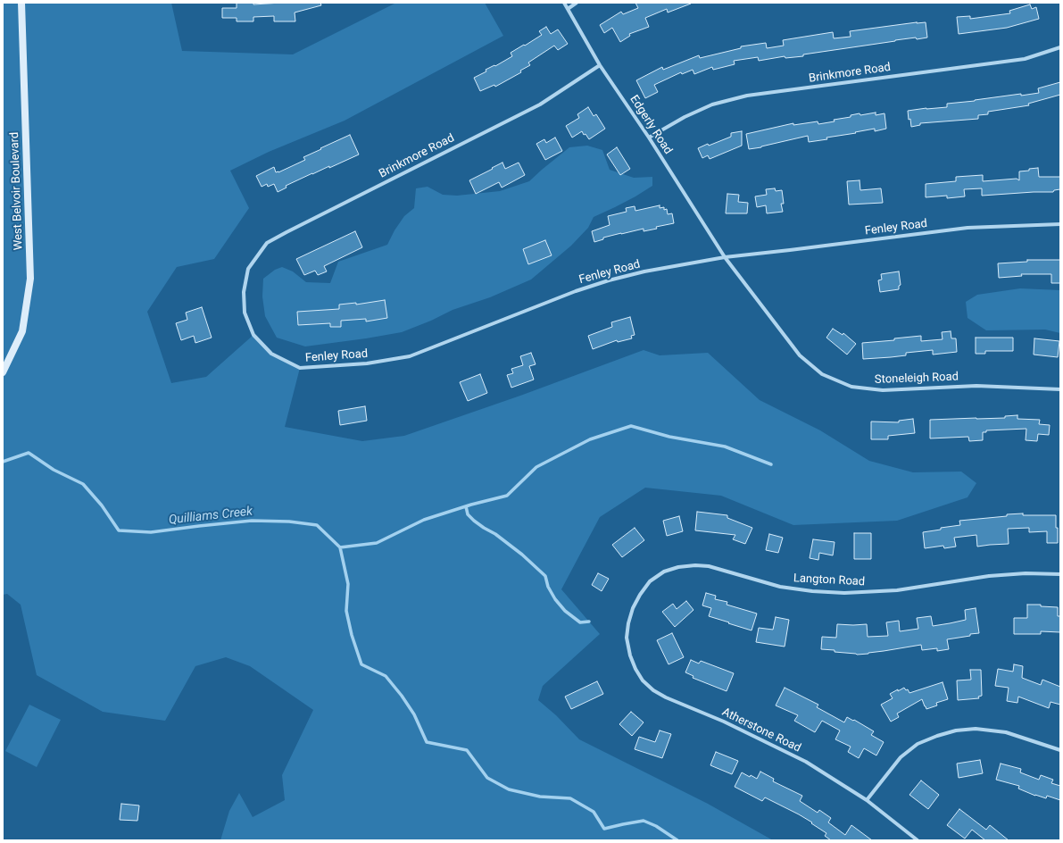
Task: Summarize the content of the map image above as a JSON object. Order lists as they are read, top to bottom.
{
  "streets": {
    "street": [
      "Brinkmore Road",
      "Edgerly Road",
      "West Belvoir Boulevard",
      "Fenley Road",
      "Stoneleigh Road",
      "Langton Road",
      "Atherstone Road"
    ]
  },
  "crossings": [
    ["Brinkmore Road", "Edgerly Road"],
    ["Brinkmore Road", "Fenley Road"],
    ["Edgerly Road", "Fenley Road"],
    ["Edgerly Road", "Stoneleigh Road"],
    ["Fenley Road", "Stoneleigh Road"],
    ["Langton Road", "Atherstone Road"]
  ],
  "water": ["Quilliams Creek"]
}
